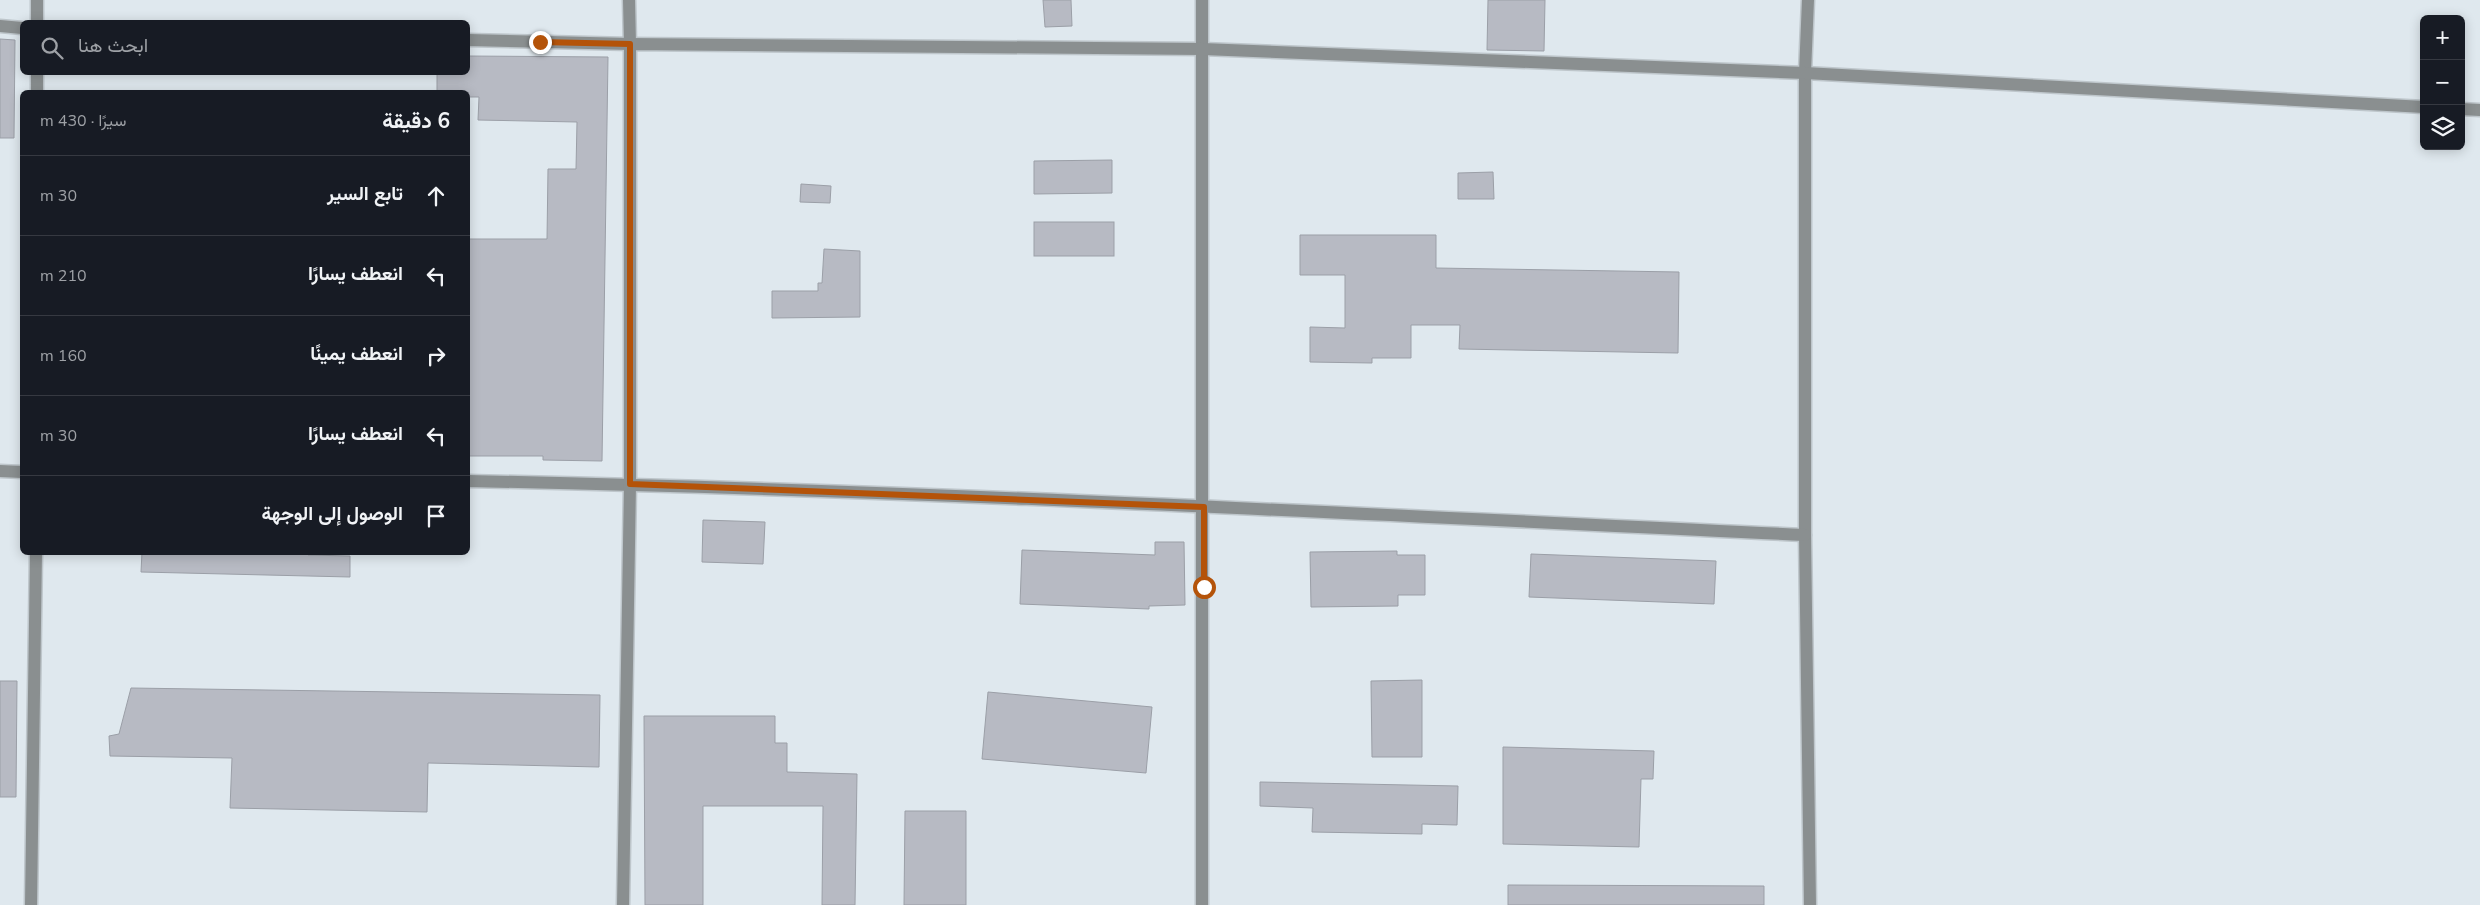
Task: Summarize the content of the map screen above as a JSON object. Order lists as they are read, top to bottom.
{
  "page": {
    "map_buttons": ["+", "−"],
    "search": "ابحث هنا",
    "heading": ["6 دقيقة", "سيرًا · 430 m"],
    "list": [
      ["تابع السير", "30 m"],
      ["انعطف يسارًا", "210 m"],
      ["انعطف يمينًا", "160 m"],
      ["انعطف يسارًا", "30 m"],
      "الوصول إلى الوجهة"
    ]
  }
}
